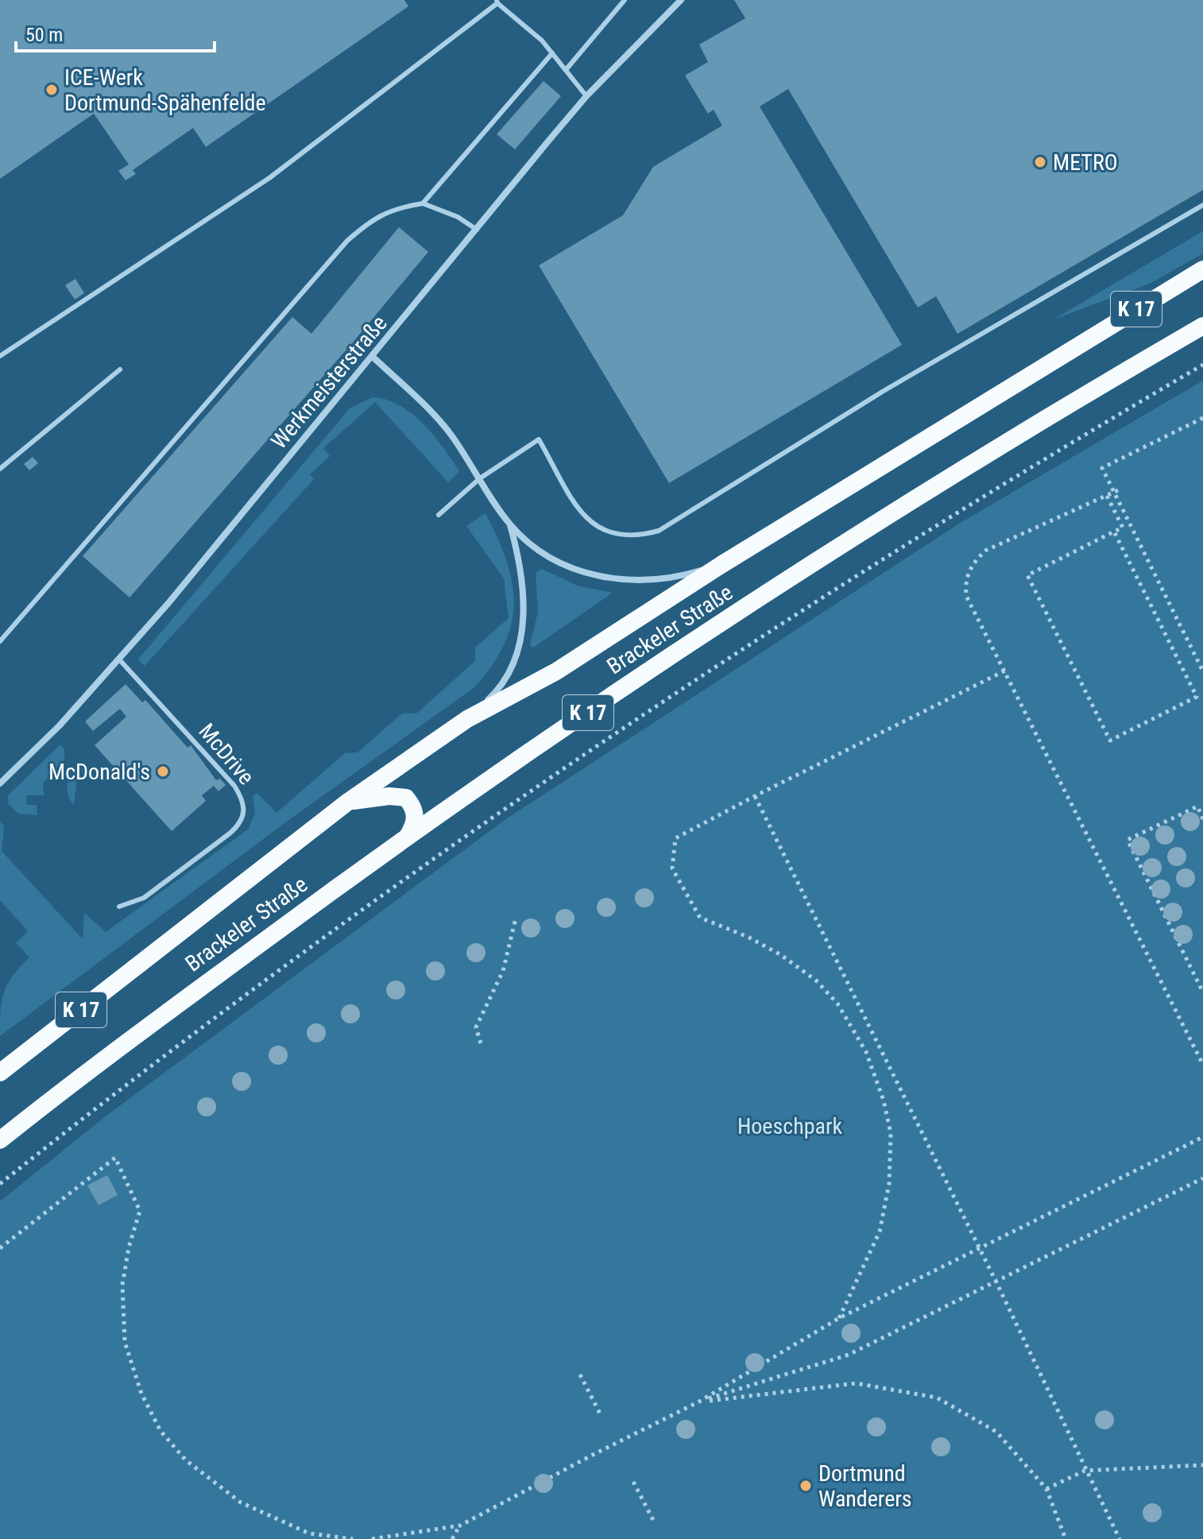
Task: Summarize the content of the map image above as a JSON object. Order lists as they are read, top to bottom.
{
  "streets": {
    "highway": ["K 17", "Brackeler Straße"],
    "street": ["Werkmeisterstraße"],
    "lane": ["McDrive"]
  },
  "crossings": [
    ["Werkmeisterstraße", "McDrive"]
  ],
  "parks": ["Hoeschpark"],
  "places": [
    "ICE-Werk Dortmund-Spähenfelde",
    "METRO",
    "McDonald's",
    "Dortmund Wanderers"
  ],
  "scale_bar": "50 m"
}
